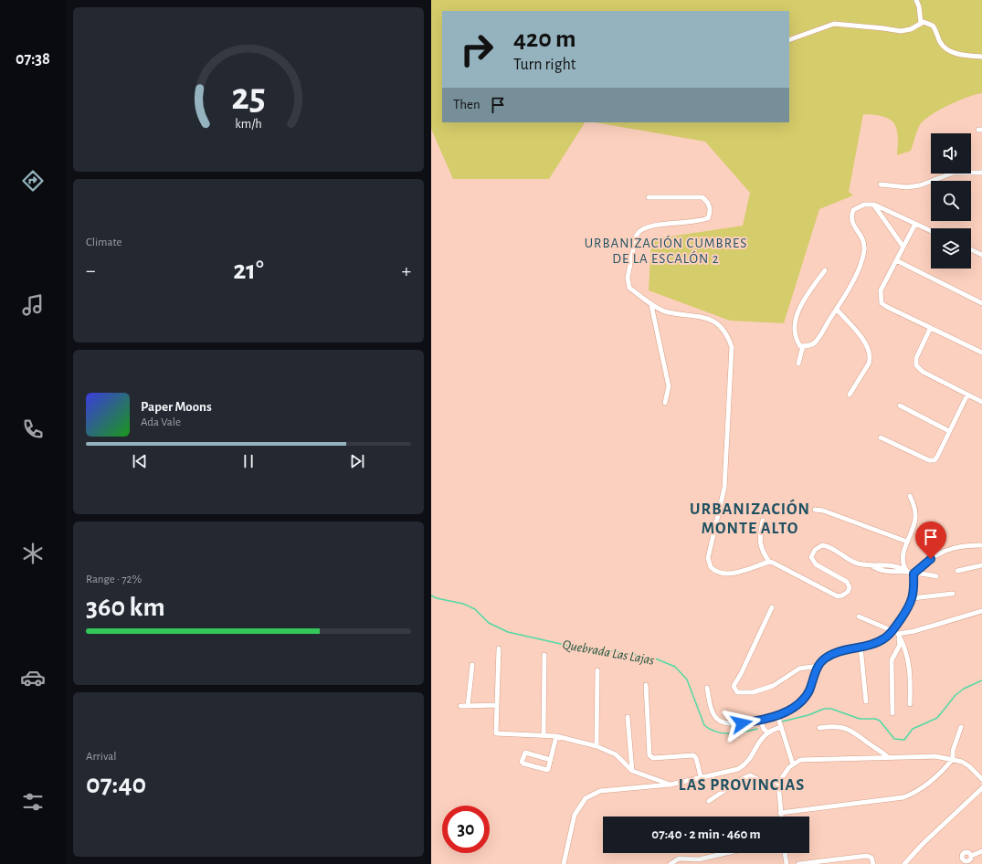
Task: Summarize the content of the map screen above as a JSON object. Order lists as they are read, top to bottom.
{
  "districts": ["URBANIZACIÓN CUMBRES DE LA ESCALÓN 2", "URBANIZACIÓN MONTE ALTO", "LAS PROVINCIAS"],
  "water": ["Quebrada Las Lajas"],
  "page": {
    "tabs": "07:38",
    "turn": ["420 m", "Turn right"],
    "then": "Then",
    "tile": [
      "Climate",
      ["Range · 72%", "360 km"],
      ["Arrival", "07:40"]
    ],
    "heat": ["−", "21°", "+"],
    "song": ["Paper Moons", "Ada Vale"],
    "limit": "30",
    "trip": "07:40 · 2 min · 460 m",
    "gauge": ["25", "km/h"]
  }
}
